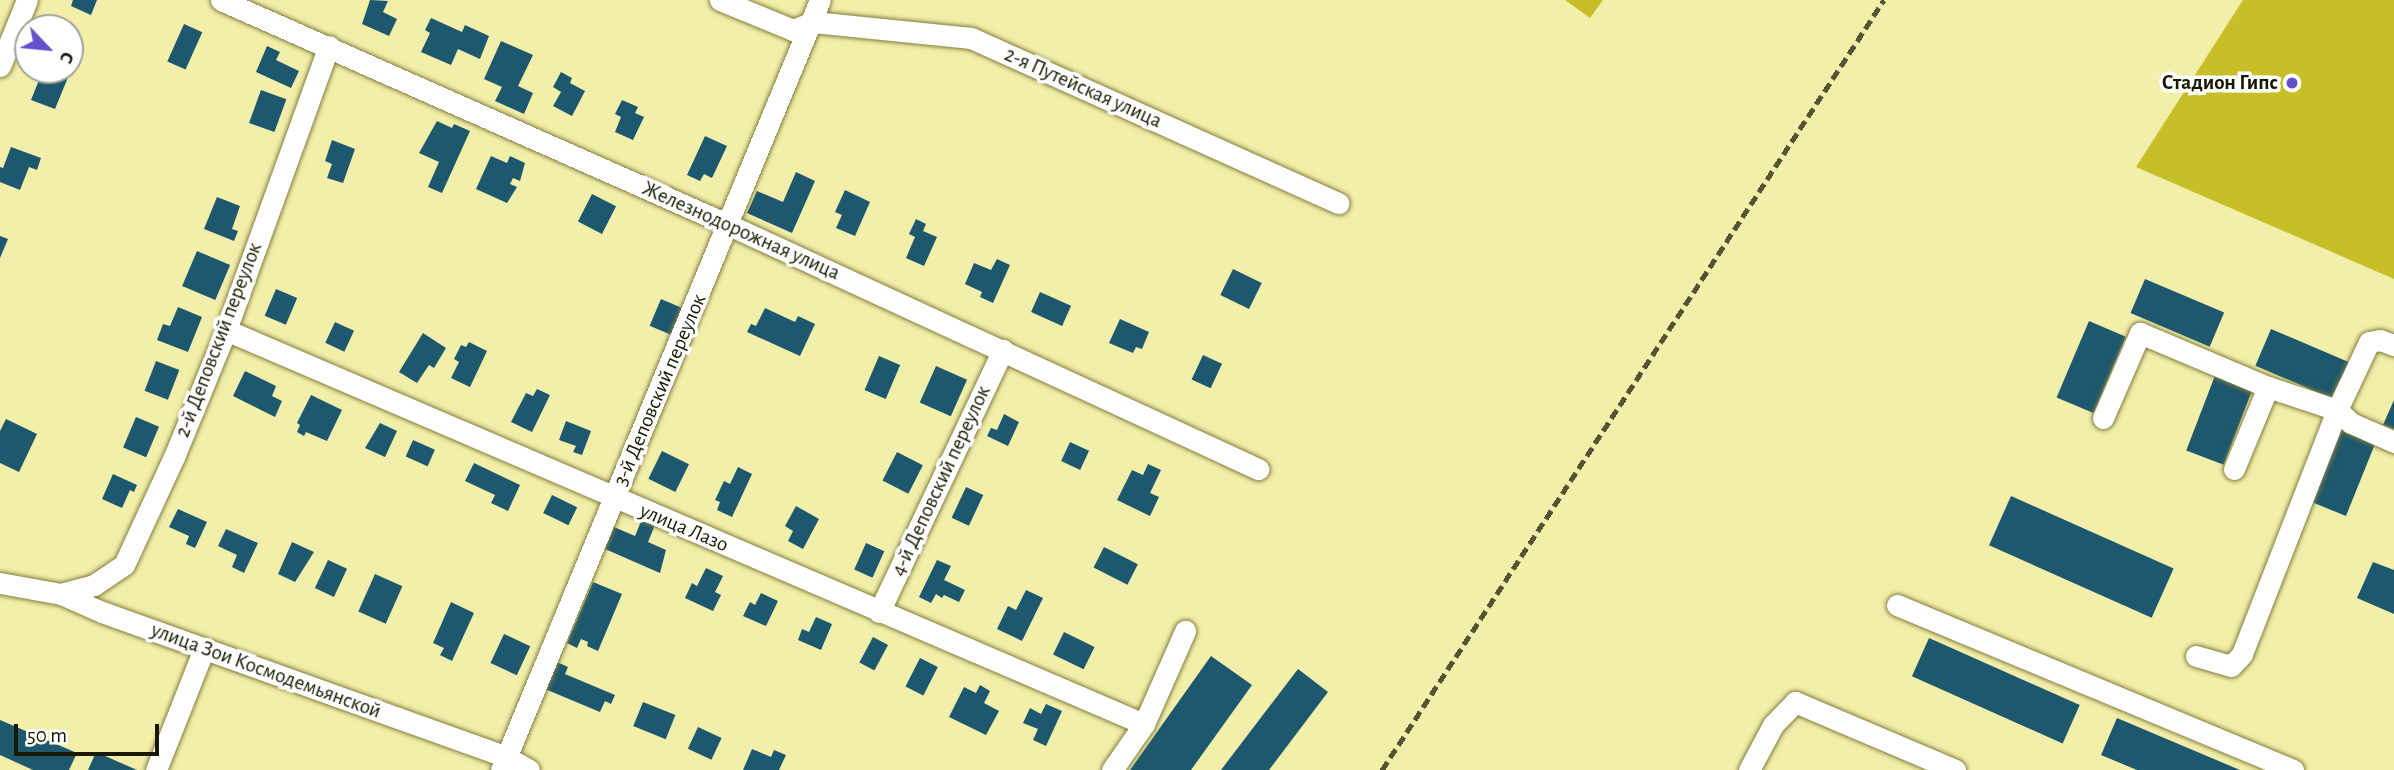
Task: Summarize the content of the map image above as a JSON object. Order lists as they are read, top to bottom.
{
  "streets": {
    "street": [
      "2-я Путейская улица",
      "Железнодорожная улица",
      "2-й Деповский переулок",
      "3-й Деповский переулок",
      "4-й Деповский переулок",
      "улица Лазо",
      "улица Зои Космодемьянской"
    ]
  },
  "crossings": [
    ["2-я Путейская улица", "3-й Деповский переулок"],
    ["Железнодорожная улица", "2-й Деповский переулок"],
    ["Железнодорожная улица", "3-й Деповский переулок"],
    ["Железнодорожная улица", "4-й Деповский переулок"],
    ["2-й Деповский переулок", "улица Лазо"],
    ["2-й Деповский переулок", "улица Зои Космодемьянской"],
    ["3-й Деповский переулок", "улица Лазо"],
    ["3-й Деповский переулок", "улица Зои Космодемьянской"],
    ["4-й Деповский переулок", "улица Лазо"]
  ],
  "places": ["Стадион Гипс"],
  "scale_bar": "50 m",
  "north": "bottom right"
}
